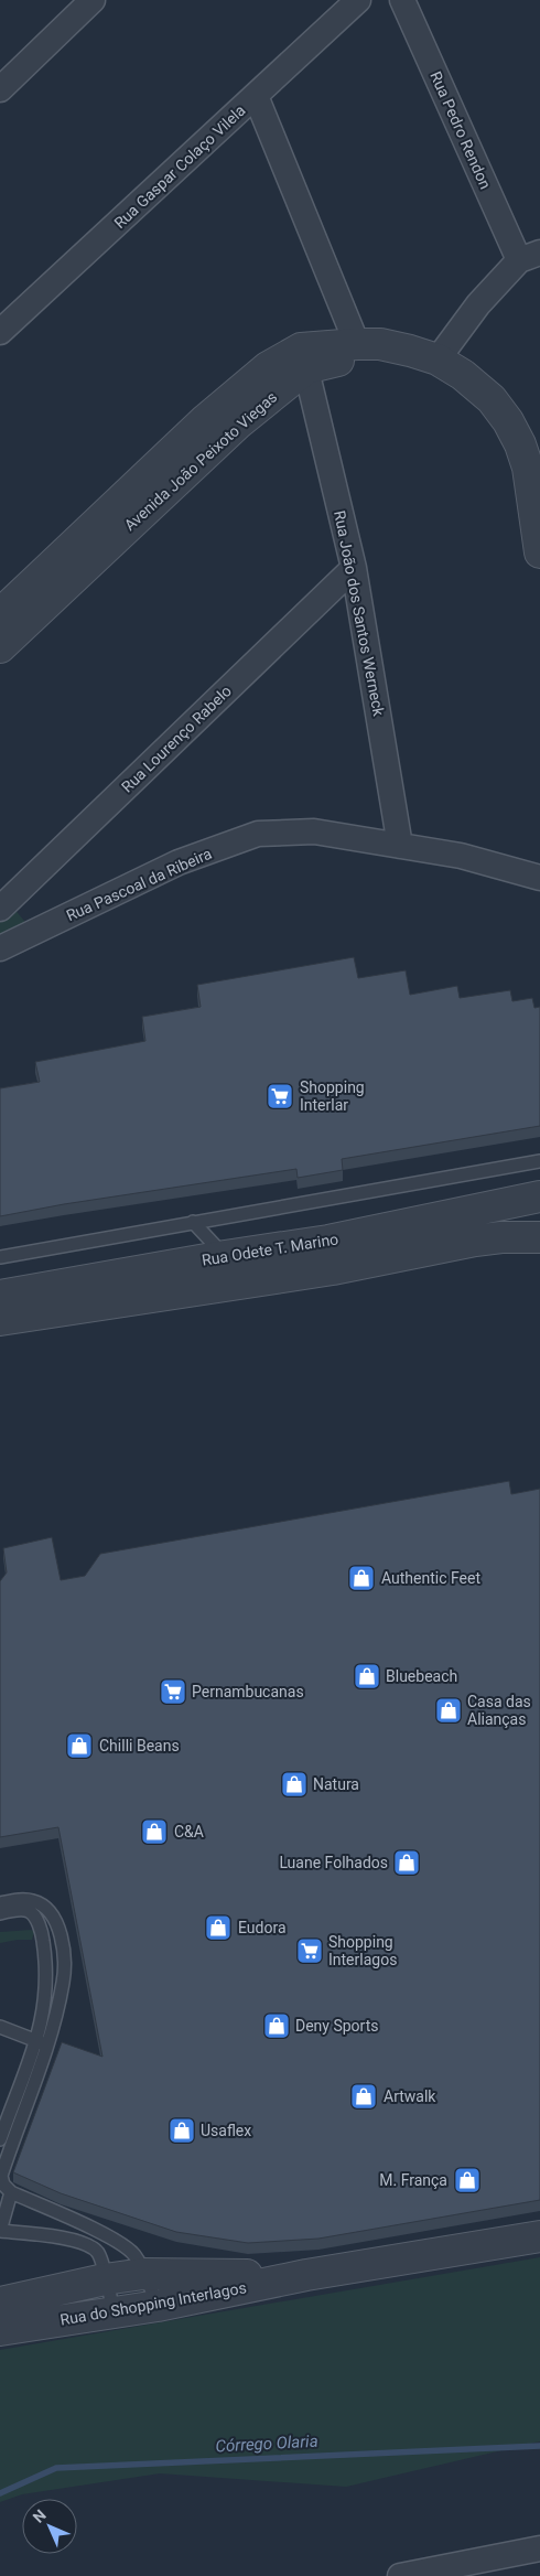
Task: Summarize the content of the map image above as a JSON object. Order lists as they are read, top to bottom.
{
  "streets": {
    "street": [
      "Rua Pedro Rendon",
      "Rua Gaspar Colaço Vilela",
      "Avenida João Peixoto Viegas",
      "Rua João dos Santos Werneck",
      "Rua Lourenço Rabelo",
      "Rua Pascoal da Ribeira",
      "Rua Odete T. Marino",
      "Rua do Shopping Interlagos"
    ]
  },
  "crossings": [
    ["Avenida João Peixoto Viegas", "Rua João dos Santos Werneck"],
    ["Rua João dos Santos Werneck", "Rua Lourenço Rabelo"],
    ["Rua João dos Santos Werneck", "Rua Pascoal da Ribeira"]
  ],
  "water": ["Córrego Olaria"],
  "places": {
    "supermarket": ["Shopping Interlar", "Pernambucanas", "Shopping Interlagos"],
    "shop": [
      "Authentic Feet",
      "Bluebeach",
      "Casa das Alianças",
      "Chilli Beans",
      "Natura",
      "C&A",
      "Luane Folhados",
      "Eudora",
      "Deny Sports",
      "Artwalk",
      "Usaflex",
      "M. França"
    ]
  },
  "north": "top left"
}
